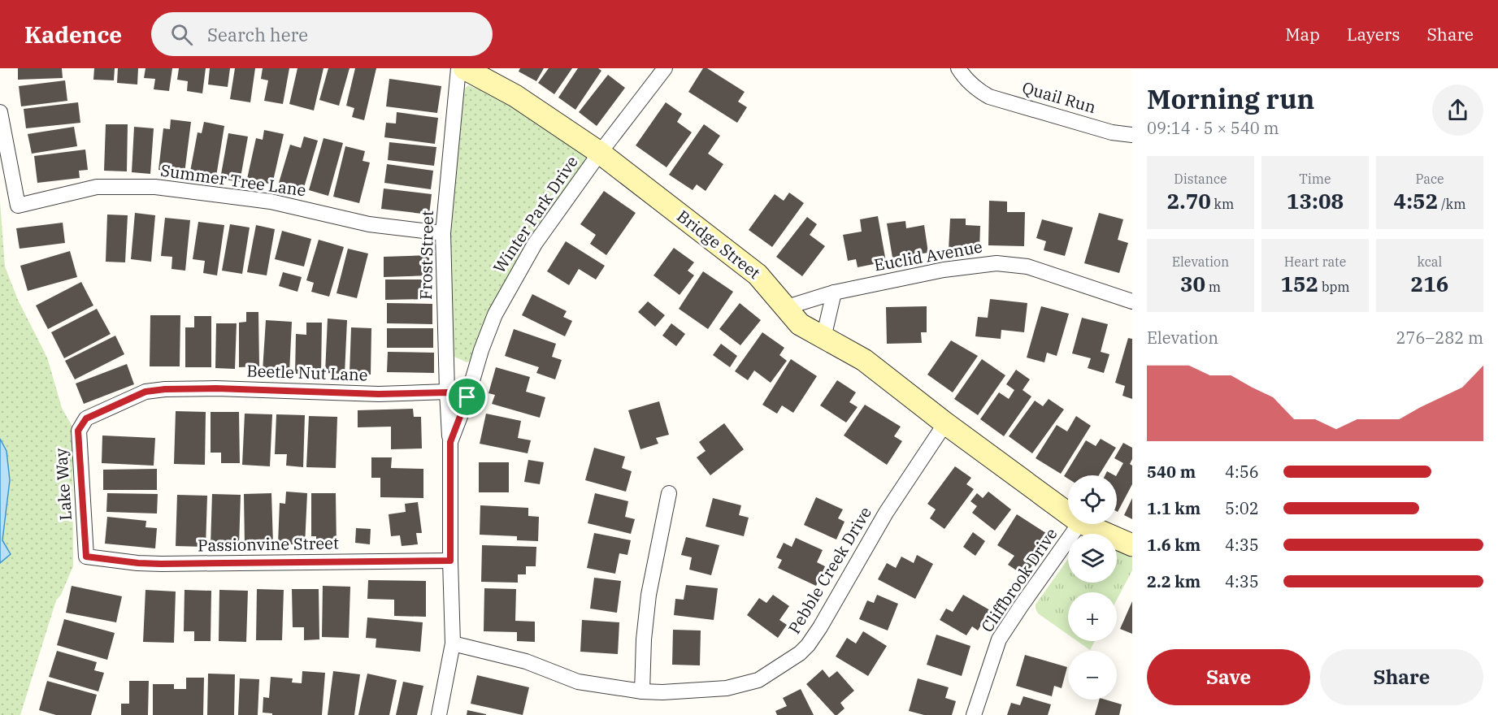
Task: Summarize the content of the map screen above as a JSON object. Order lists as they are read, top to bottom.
{
  "streets": {
    "street": [
      "Quail Run",
      "Summer Tree Lane",
      "Winter Park Drive",
      "Bridge Street",
      "Frost Street",
      "Euclid Avenue",
      "Beetle Nut Lane",
      "Lake Way",
      "Passionvine Street",
      "Pebble Creek Drive",
      "Cliffbrook Drive"
    ]
  },
  "crossings": [
    ["Summer Tree Lane", "Frost Street"],
    ["Winter Park Drive", "Bridge Street"],
    ["Winter Park Drive", "Frost Street"],
    ["Winter Park Drive", "Beetle Nut Lane"],
    ["Winter Park Drive", "Passionvine Street"],
    ["Winter Park Drive", "Pebble Creek Drive"],
    ["Bridge Street", "Euclid Avenue"],
    ["Bridge Street", "Pebble Creek Drive"],
    ["Frost Street", "Beetle Nut Lane"],
    ["Beetle Nut Lane", "Lake Way"],
    ["Lake Way", "Passionvine Street"]
  ],
  "page": {
    "header": "Kadence",
    "search": "Search here",
    "nav": ["Map", "Layers", "Share"],
    "heading": ["Morning run", "09:14 · 5 × 540 m"],
    "stats": [
      ["Distance", "2.70 km"],
      ["Time", "13:08"],
      ["Pace", "4:52 /km"],
      ["Elevation", "30 m"],
      ["Heart rate", "152 bpm"],
      ["kcal", "216"]
    ],
    "chart": ["Elevation", "276–282 m"],
    "list": [
      {
        "name": "540 m",
        "note": "4:56"
      },
      {
        "name": "1.1 km",
        "note": "5:02"
      },
      {
        "name": "1.6 km",
        "note": "4:35"
      },
      {
        "name": "2.2 km",
        "note": "4:35"
      }
    ],
    "map_buttons": ["+", "−"],
    "buttons": ["Save", "Share"]
  }
}
